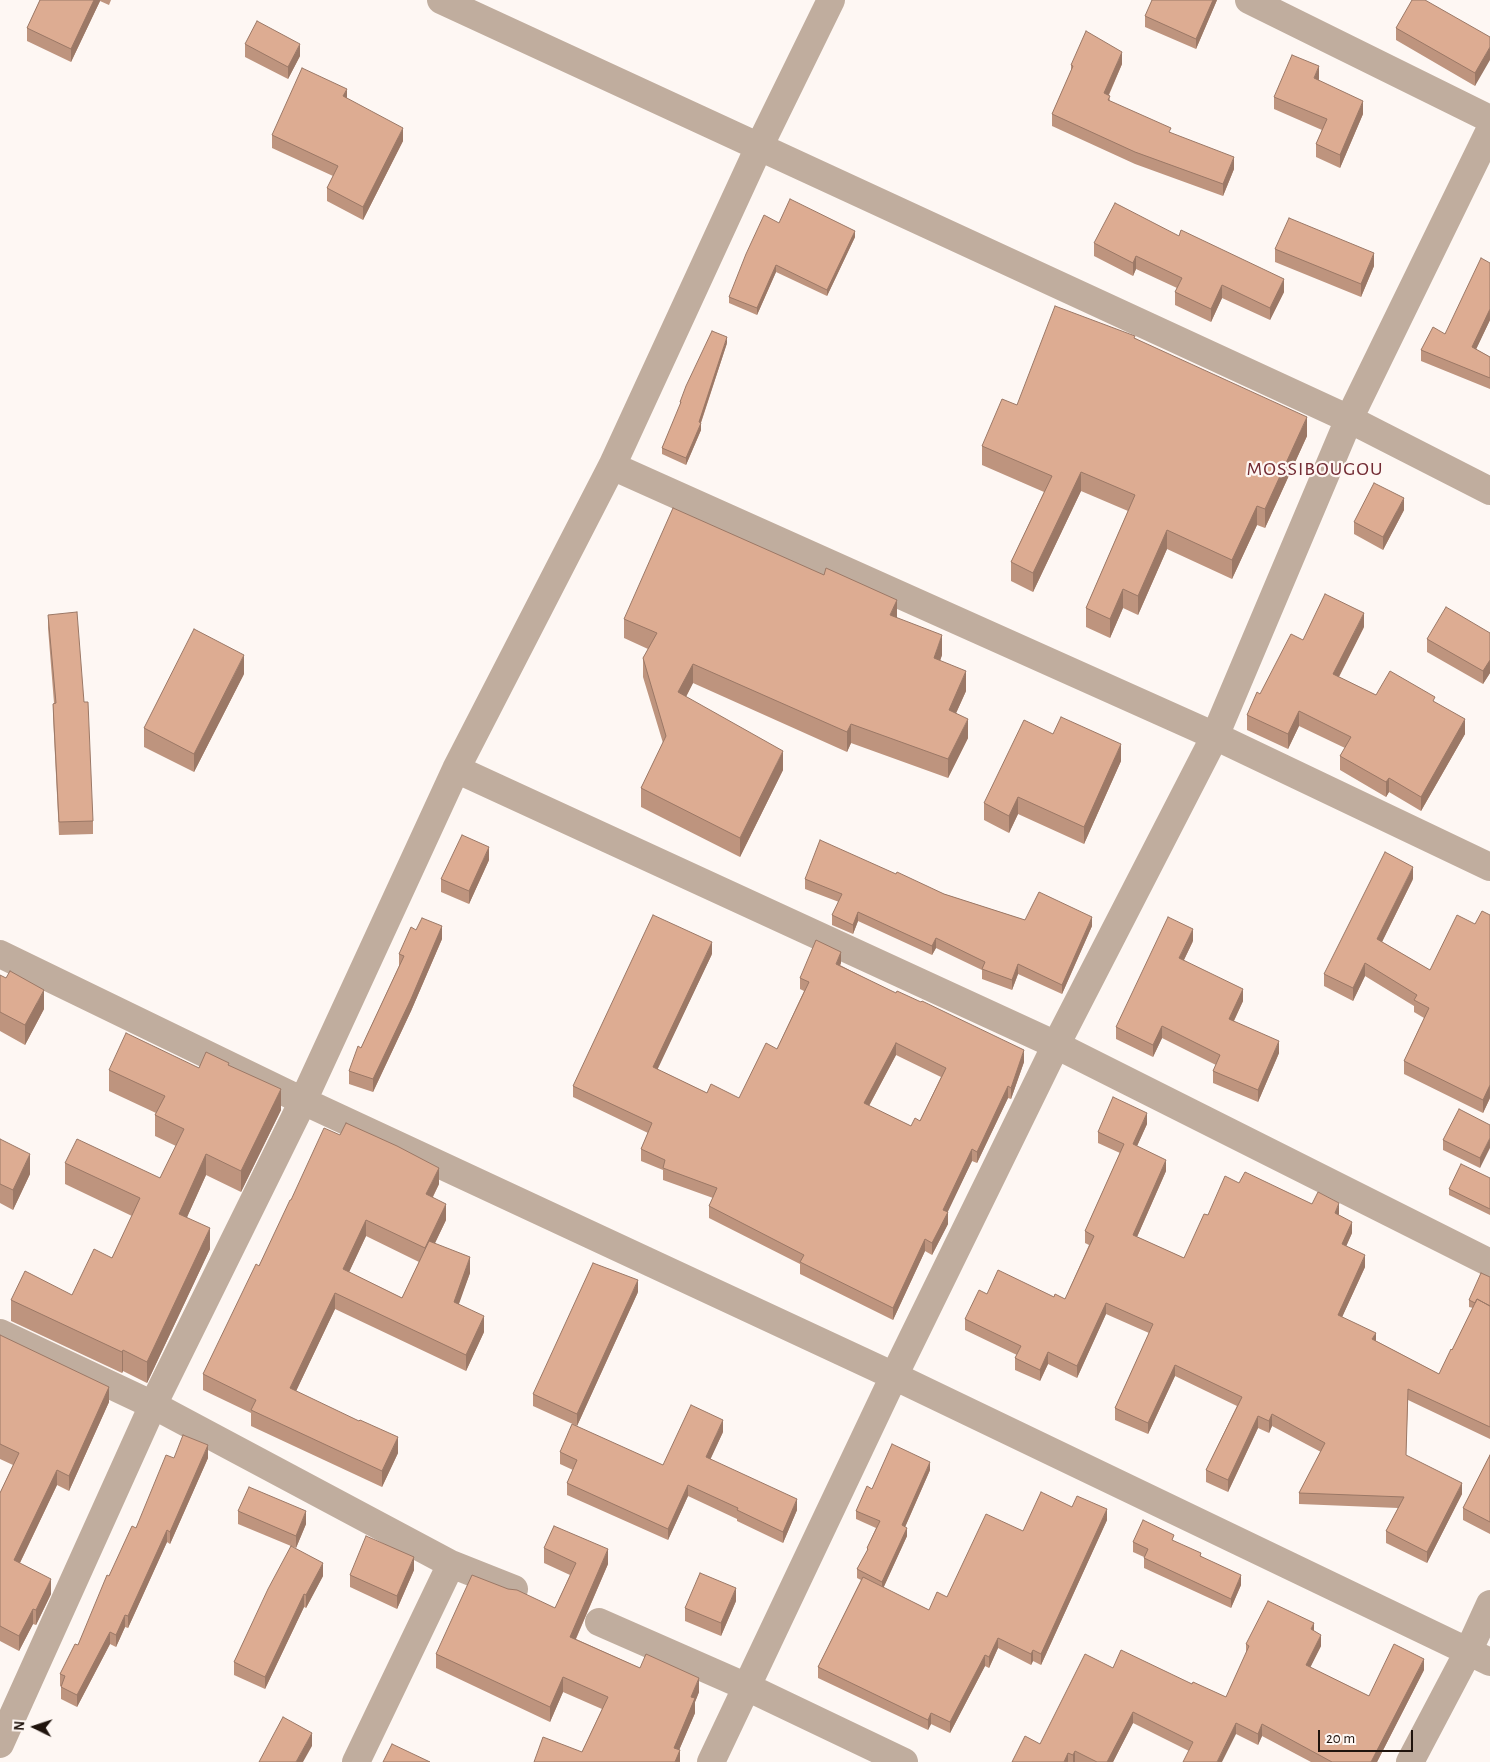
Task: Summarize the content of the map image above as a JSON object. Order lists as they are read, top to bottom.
{
  "districts": ["MOSSIBOUGOU"],
  "scale_bar": "20 m",
  "north": "left"
}
